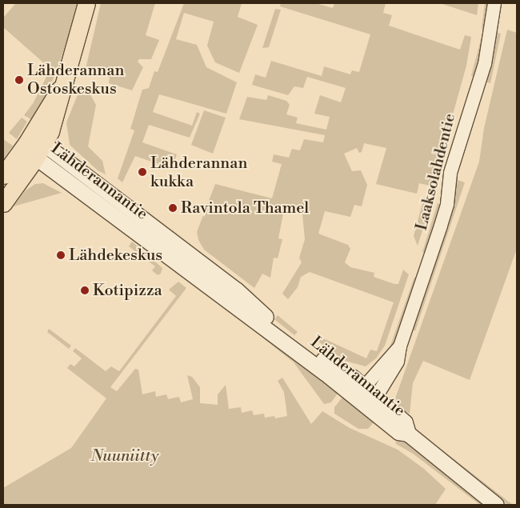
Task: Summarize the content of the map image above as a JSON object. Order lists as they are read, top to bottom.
{
  "streets": {
    "main road": ["Lähderannantie"],
    "street": ["Laaksolahdentie"]
  },
  "crossings": [
    ["Laaksolahdentie", "Lähderannantie"]
  ],
  "parks": ["Nuuniitty"],
  "places": [
    "Lähderannan Ostoskeskus",
    "Lähderannan kukka",
    "Ravintola Thamel",
    "Lähdekeskus",
    "Kotipizza"
  ]
}
